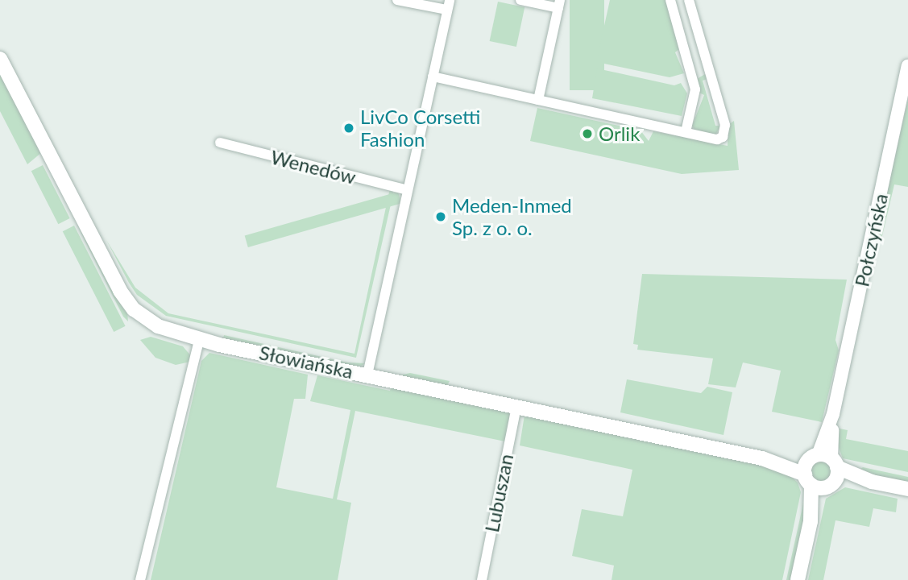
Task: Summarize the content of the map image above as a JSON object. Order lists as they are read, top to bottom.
{
  "streets": {
    "main road": ["Połczyńska", "Słowiańska"],
    "street": ["Wenedów", "Lubuszan"]
  },
  "crossings": [
    ["Połczyńska", "Słowiańska"],
    ["Słowiańska", "Lubuszan"]
  ],
  "places": ["LivCo Corsetti Fashion", "Orlik", "Meden-Inmed Sp. z o. o."]
}
